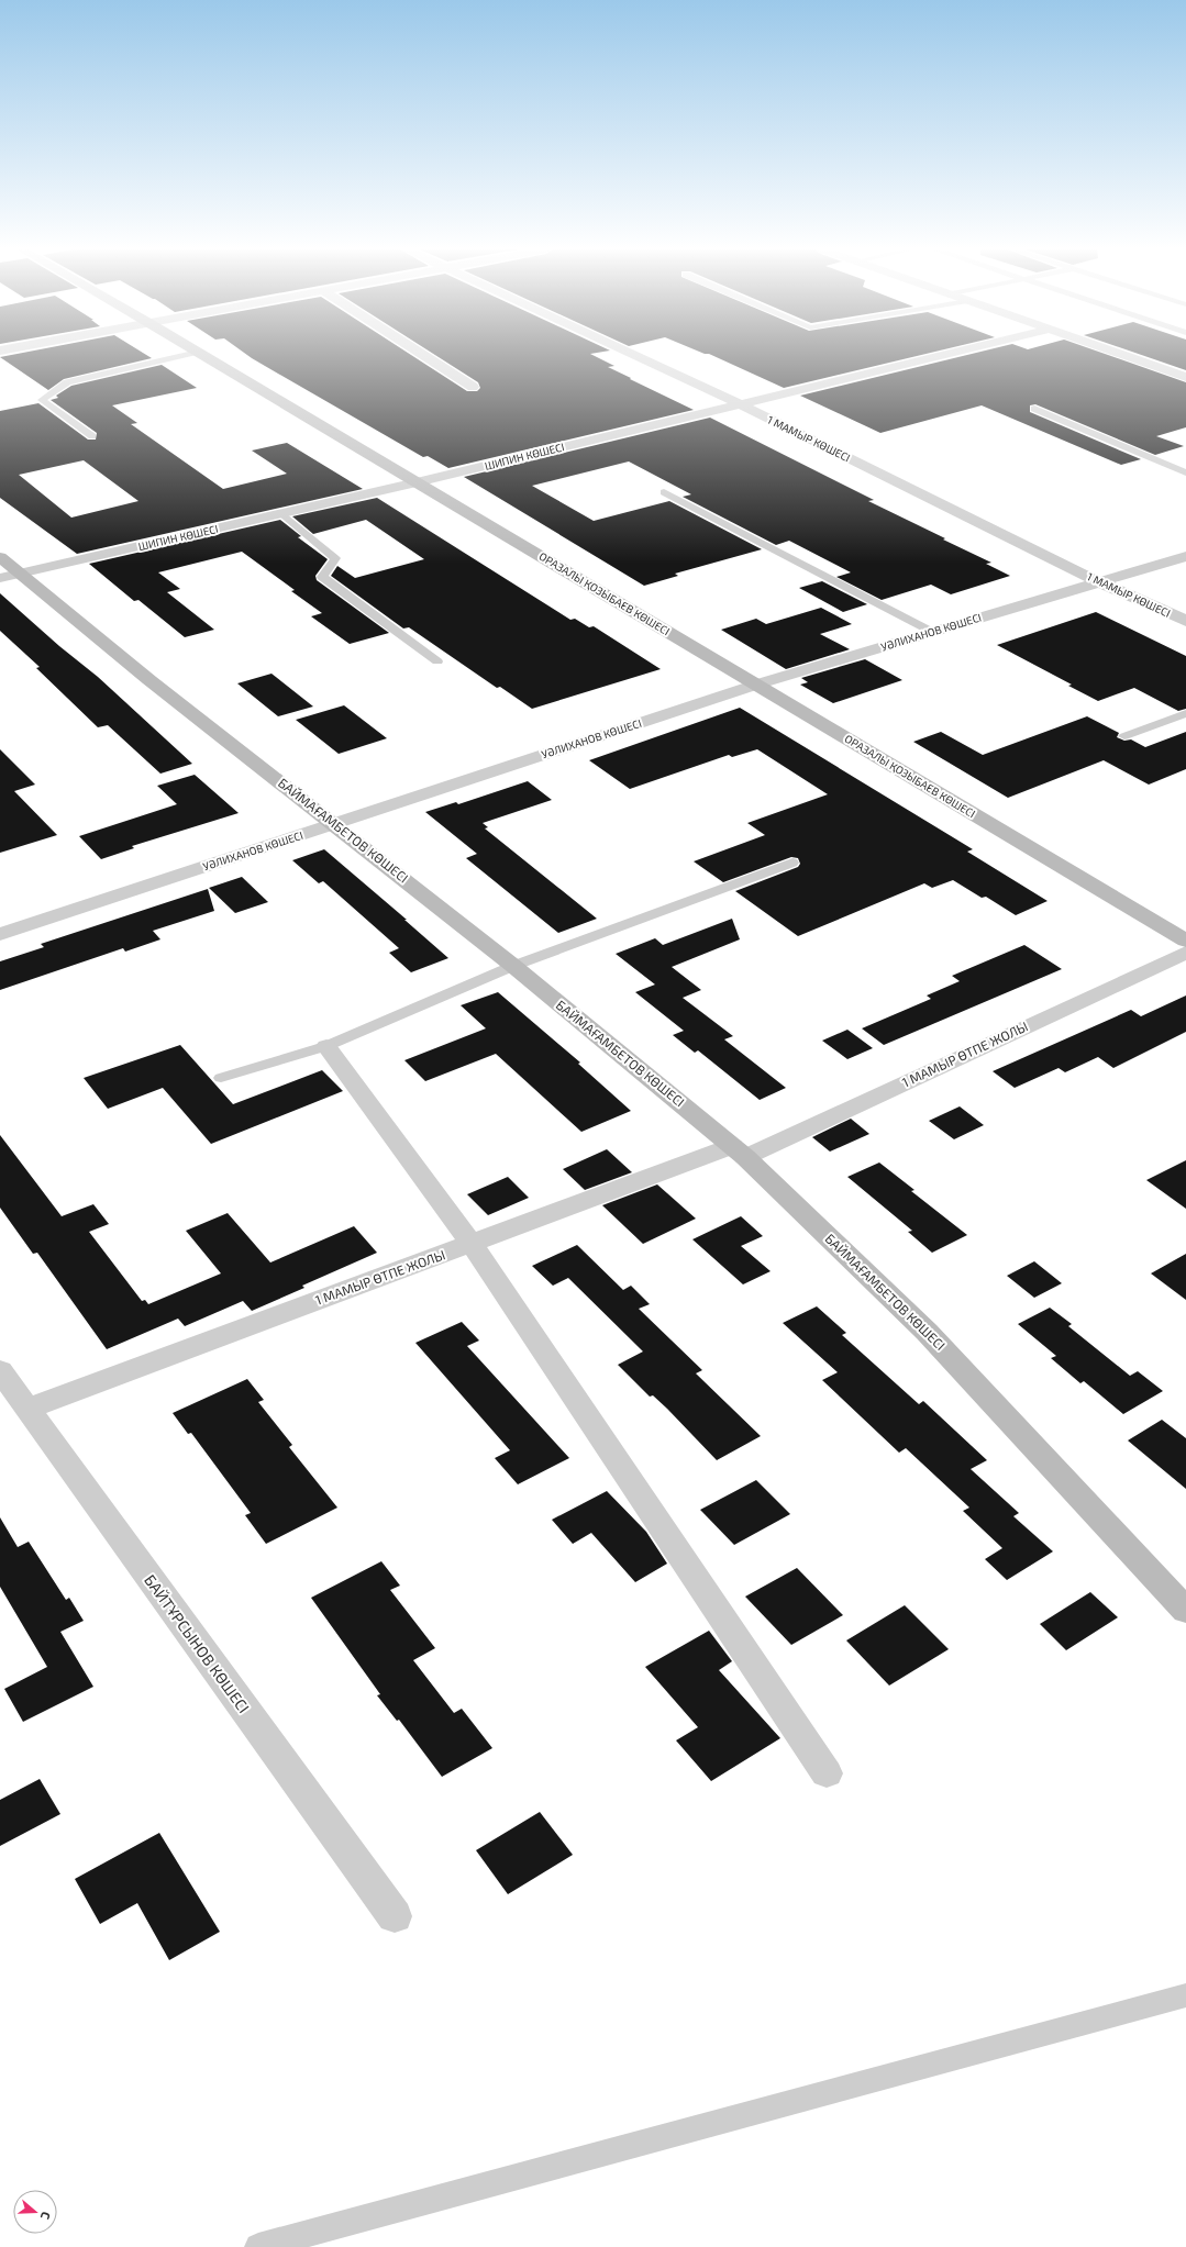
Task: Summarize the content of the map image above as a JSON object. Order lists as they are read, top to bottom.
{
  "streets": {
    "street": [
      "1 МАМЫР КӨШЕСІ",
      "ШИПИН КӨШЕСІ",
      "ОРАЗАЛЫ ҚОЗЫБАЕВ КӨШЕСІ",
      "УӘЛИХАНОВ КӨШЕСІ",
      "БАЙМАҒАМБЕТОВ КӨШЕСІ",
      "1 МАМЫР ӨТПЕ ЖОЛЫ",
      "БАЙТҰРСЫНОВ КӨШЕСІ"
    ]
  },
  "crossings": [
    ["1 МАМЫР КӨШЕСІ", "ШИПИН КӨШЕСІ"],
    ["1 МАМЫР КӨШЕСІ", "УӘЛИХАНОВ КӨШЕСІ"],
    ["ШИПИН КӨШЕСІ", "ОРАЗАЛЫ ҚОЗЫБАЕВ КӨШЕСІ"],
    ["ШИПИН КӨШЕСІ", "БАЙМАҒАМБЕТОВ КӨШЕСІ"],
    ["ОРАЗАЛЫ ҚОЗЫБАЕВ КӨШЕСІ", "УӘЛИХАНОВ КӨШЕСІ"],
    ["УӘЛИХАНОВ КӨШЕСІ", "БАЙМАҒАМБЕТОВ КӨШЕСІ"],
    ["БАЙМАҒАМБЕТОВ КӨШЕСІ", "1 МАМЫР ӨТПЕ ЖОЛЫ"],
    ["1 МАМЫР ӨТПЕ ЖОЛЫ", "БАЙТҰРСЫНОВ КӨШЕСІ"]
  ],
  "north": "right"
}
